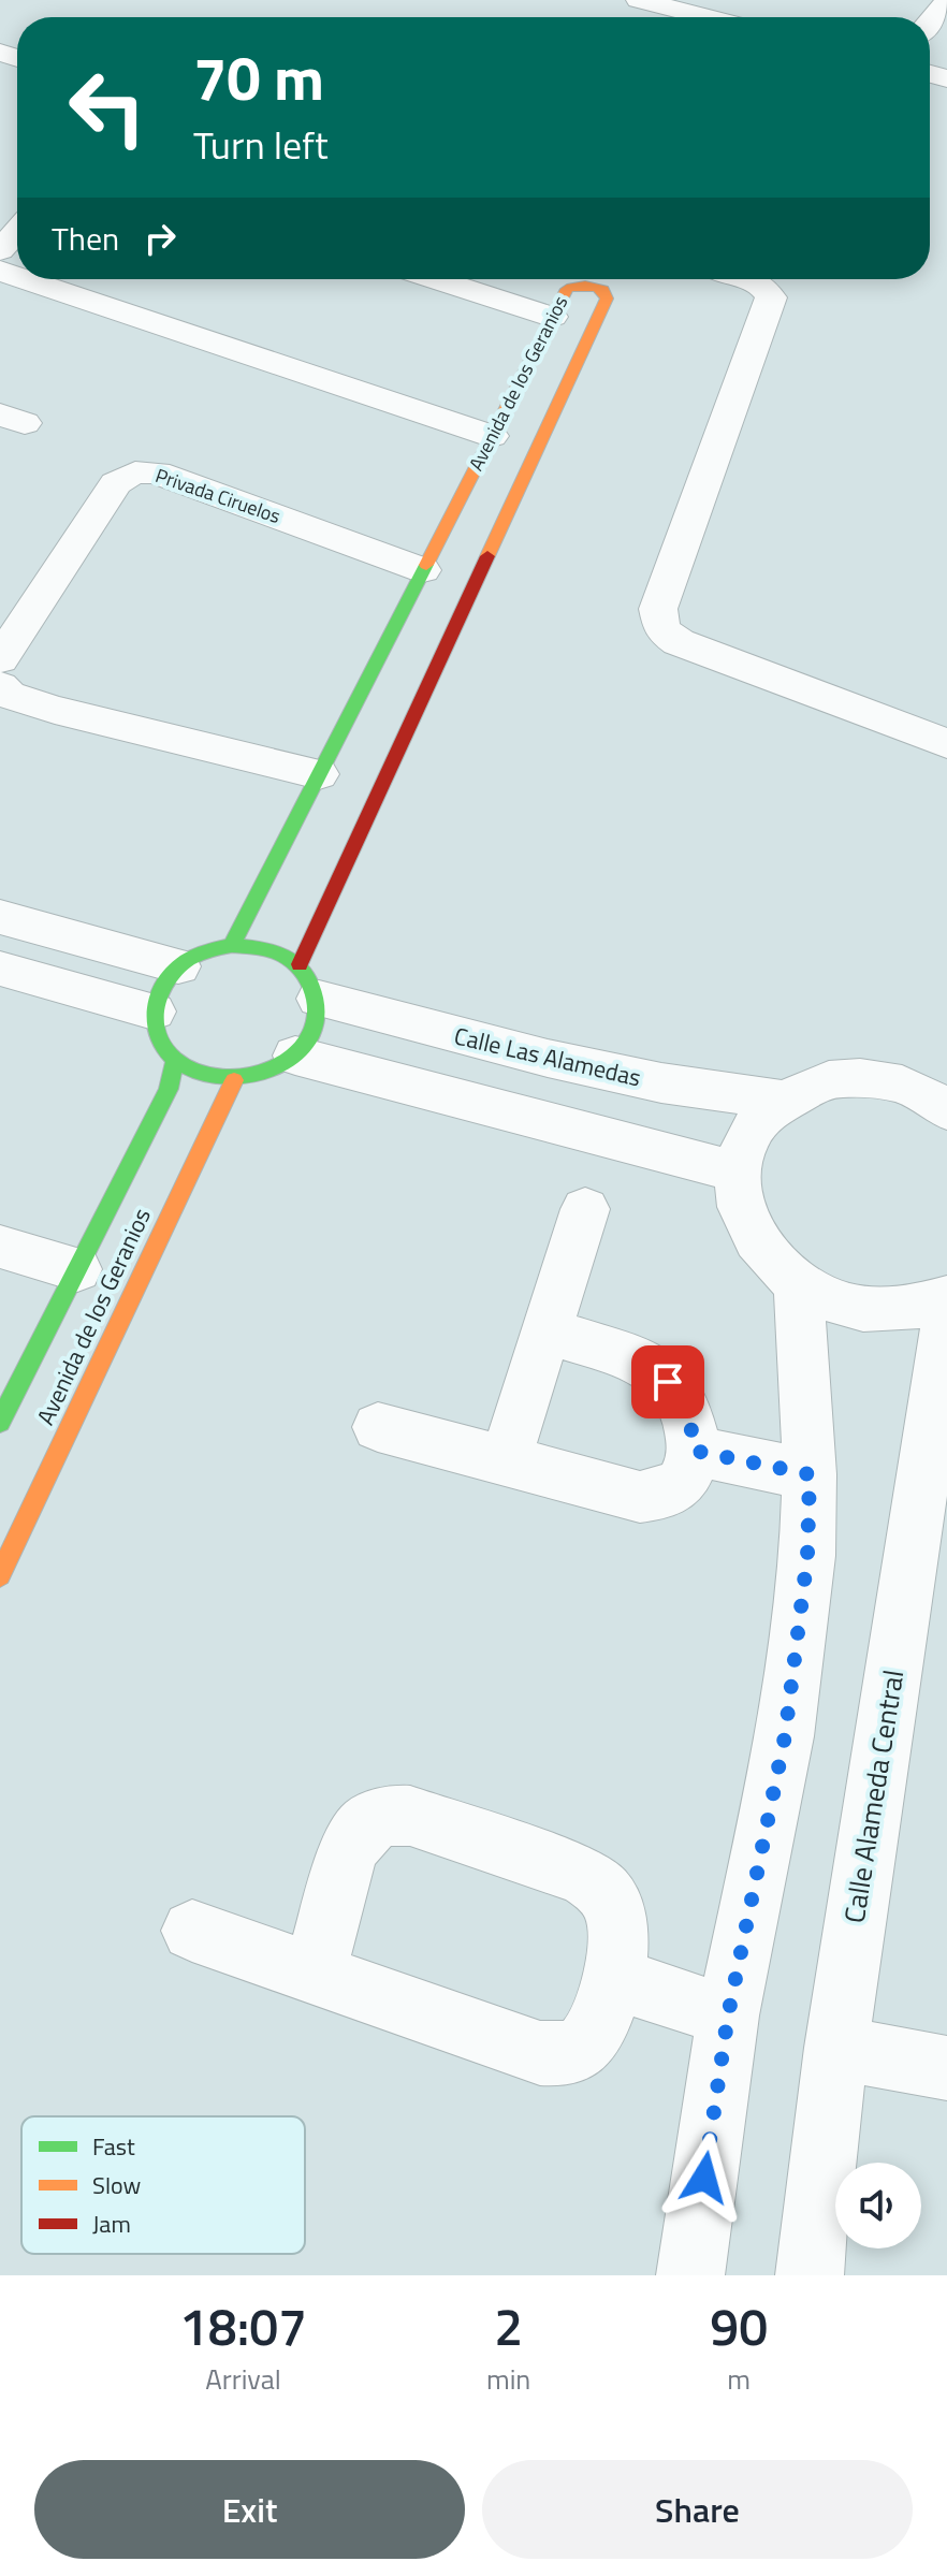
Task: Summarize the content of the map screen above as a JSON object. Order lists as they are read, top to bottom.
{
  "streets": {
    "street": [
      "Avenida de los Geranios",
      "Privada Ciruelos",
      "Calle Las Alamedas",
      "Calle Alameda Central"
    ]
  },
  "crossings": [
    ["Avenida de los Geranios", "Privada Ciruelos"],
    ["Avenida de los Geranios", "Calle Las Alamedas"]
  ],
  "legend": ["Fast", "Slow", "Jam"],
  "page": {
    "turn": ["70 m", "Turn left"],
    "then": "Then",
    "eta": [
      "18:07",
      "Arrival",
      "2",
      "min",
      "90",
      "m"
    ],
    "buttons": ["Exit", "Share"]
  }
}
